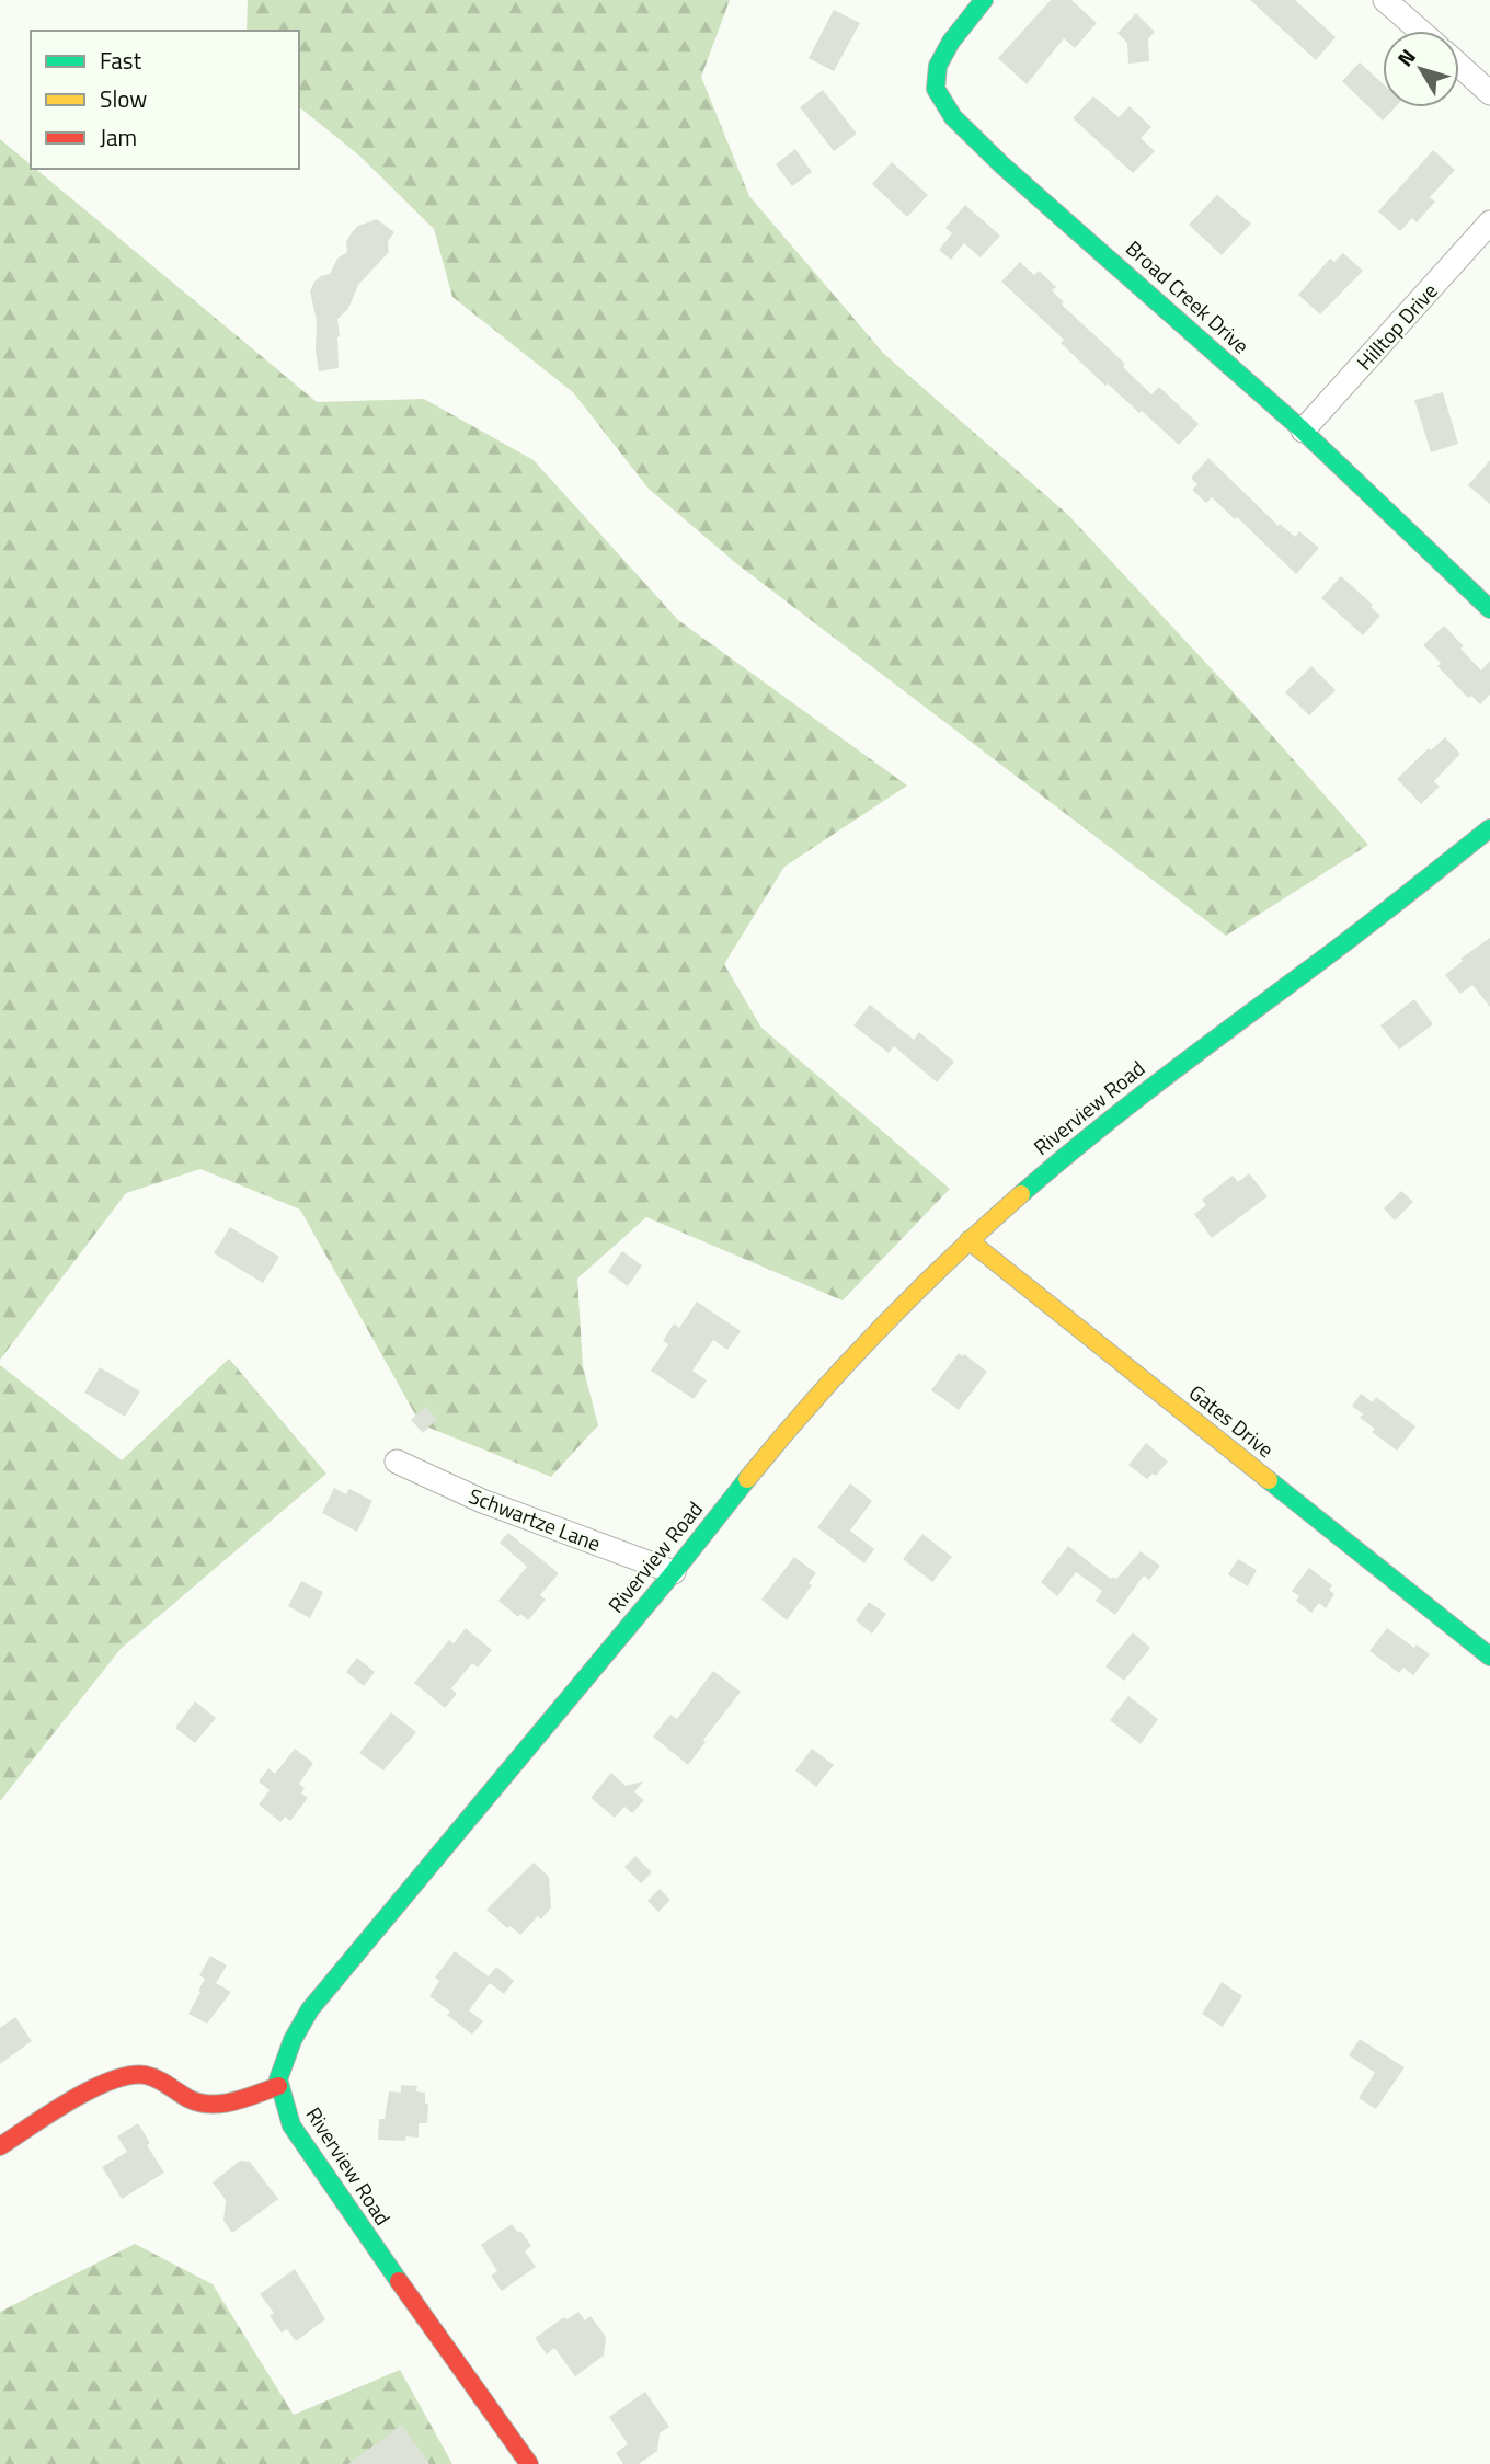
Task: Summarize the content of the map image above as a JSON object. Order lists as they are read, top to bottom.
{
  "streets": {
    "street": [
      "Broad Creek Drive",
      "Hilltop Drive",
      "Riverview Road",
      "Gates Drive",
      "Schwartze Lane"
    ]
  },
  "crossings": [
    ["Broad Creek Drive", "Hilltop Drive"],
    ["Riverview Road", "Gates Drive"],
    ["Riverview Road", "Schwartze Lane"]
  ],
  "legend": ["Fast", "Slow", "Jam"],
  "north": "top left"
}
